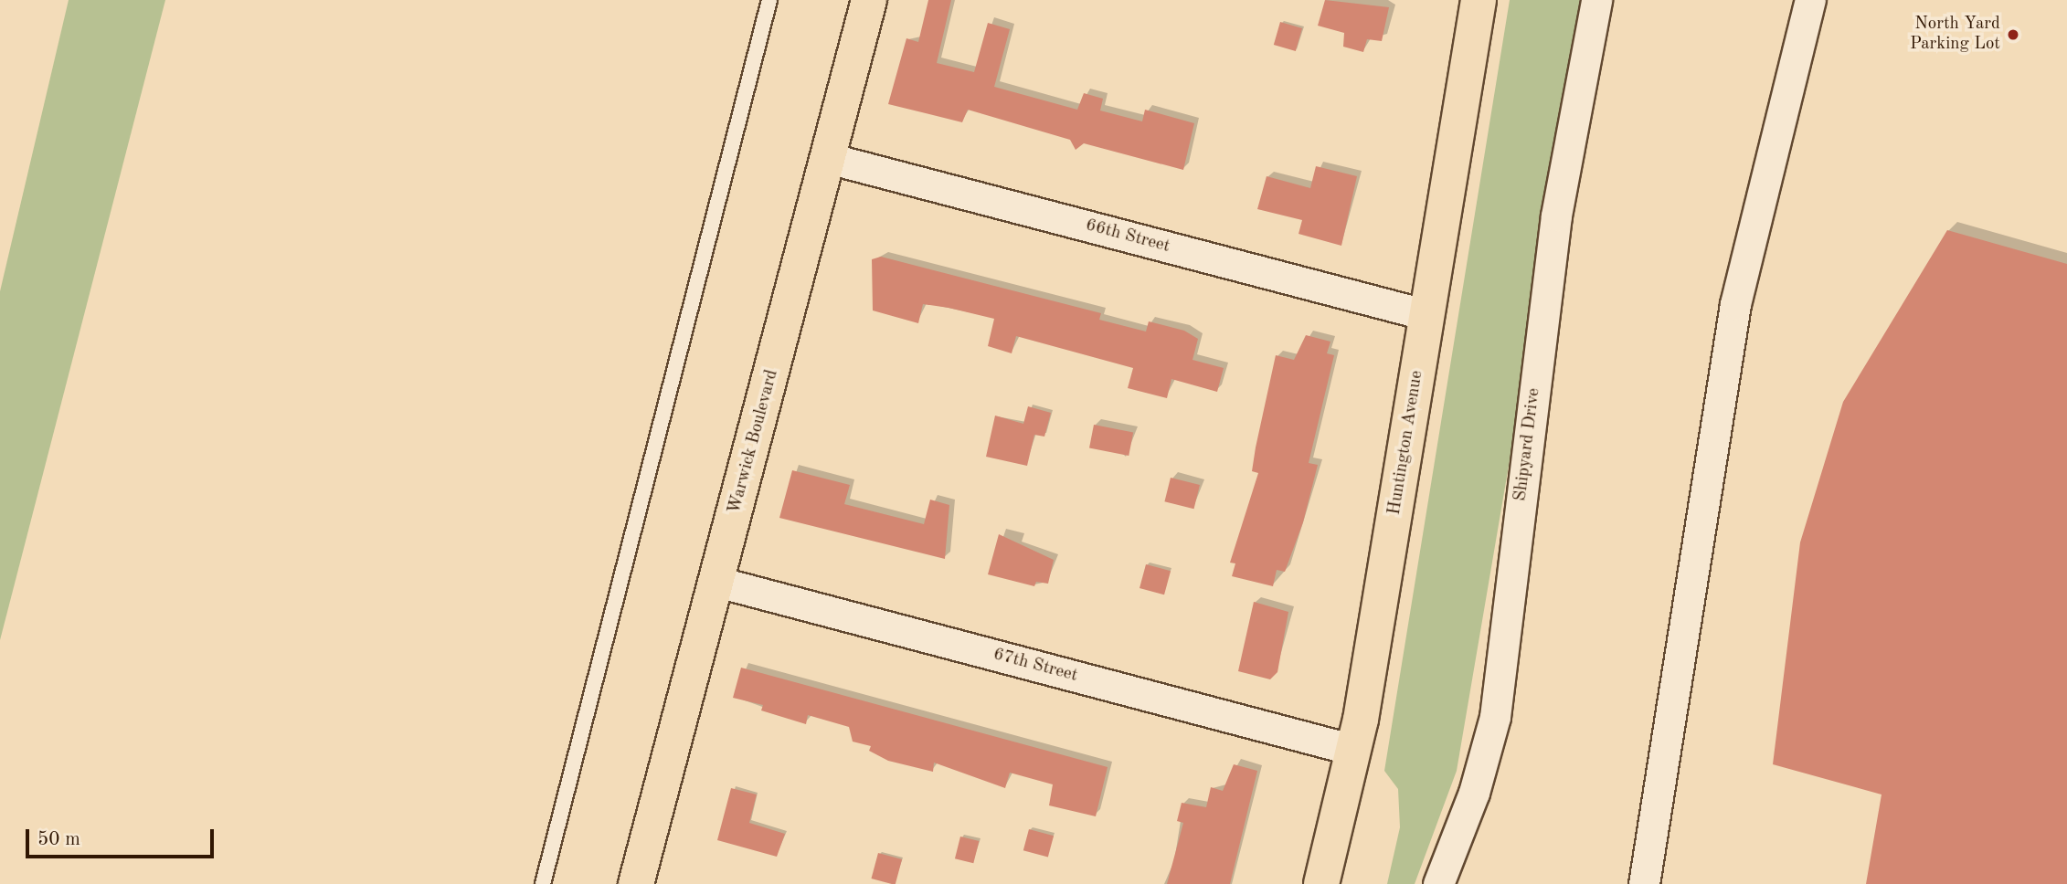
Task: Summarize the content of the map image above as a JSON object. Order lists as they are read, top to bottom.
{
  "streets": {
    "main road": ["Warwick Boulevard", "Huntington Avenue"],
    "street": ["66th Street", "Shipyard Drive", "67th Street"]
  },
  "crossings": [
    ["66th Street", "Warwick Boulevard"],
    ["66th Street", "Huntington Avenue"],
    ["Warwick Boulevard", "67th Street"],
    ["Huntington Avenue", "67th Street"]
  ],
  "places": ["North Yard Parking Lot"],
  "scale_bar": "50 m"
}
